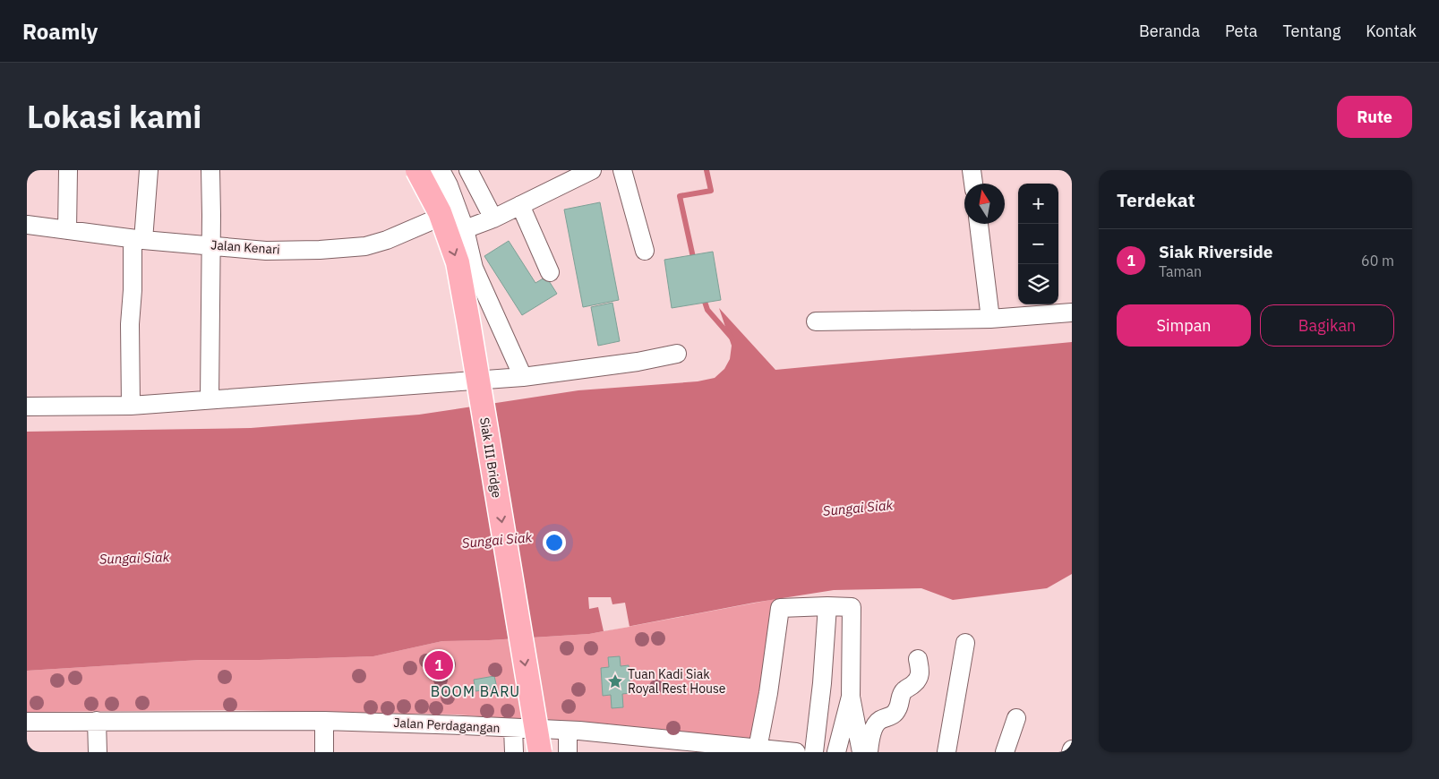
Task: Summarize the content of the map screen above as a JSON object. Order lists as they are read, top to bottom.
{
  "streets": {
    "main road": ["Siak III Bridge"],
    "street": ["Jalan Kenari", "Jalan Perdagangan"]
  },
  "one_way": ["Siak III Bridge"],
  "districts": ["BOOM BARU"],
  "water": ["Sungai Siak"],
  "places": {
    "place": ["Tuan Kadi Siak Royal Rest House"]
  },
  "north": "top",
  "page": {
    "header": "Roamly",
    "nav": [
      "Beranda",
      "Peta",
      "Tentang",
      "Kontak"
    ],
    "title": "Lokasi kami",
    "buttons": [
      "Rute",
      ["Simpan", "Bagikan"]
    ],
    "heading": "Terdekat",
    "map_buttons": ["+", "−"],
    "list": [
      {
        "mark": "1",
        "name": "Siak Riverside",
        "note": "Taman",
        "value": "60 m"
      }
    ],
    "pins": "1"
  }
}
